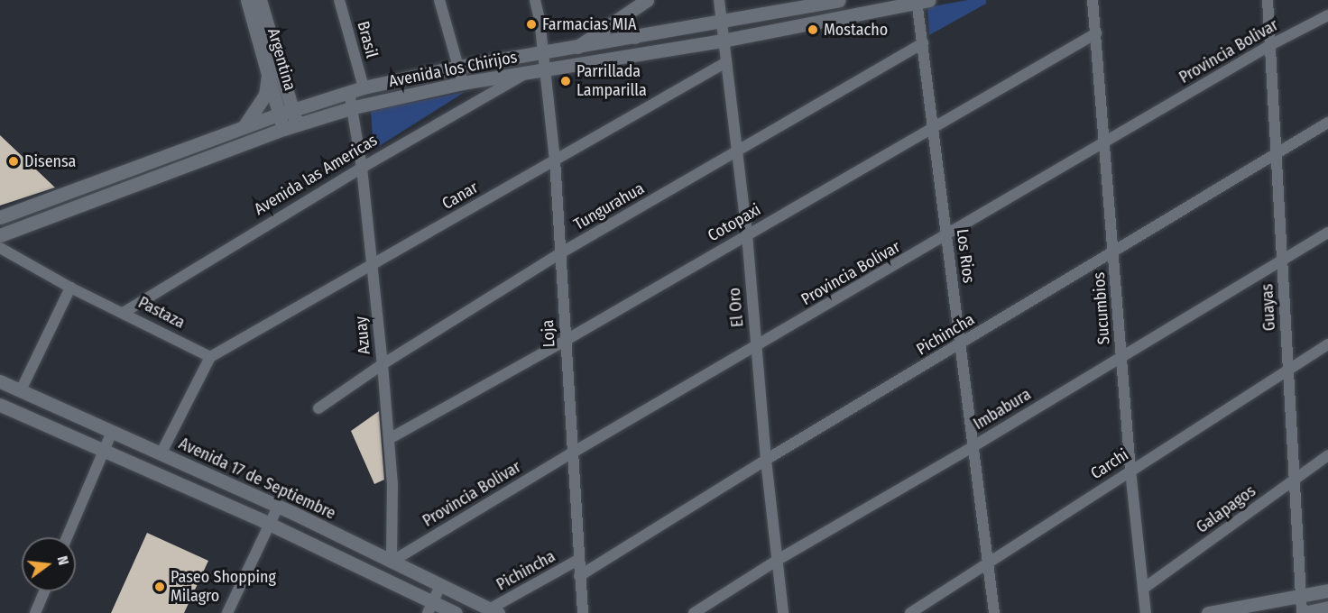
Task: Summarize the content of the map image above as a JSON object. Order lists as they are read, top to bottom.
{
  "streets": {
    "main road": ["Argentina", "Avenida los Chirijos", "Avenida 17 de Septiembre"],
    "street": [
      "Brasil",
      "Provincia Bolivar",
      "Avenida las Americas",
      "Canar",
      "Tungurahua",
      "Cotopaxi",
      "Los Rios",
      "El Oro",
      "Guayas",
      "Sucumbios",
      "Pastaza",
      "Loja",
      "Pichincha",
      "Azuay",
      "Imbabura",
      "Carchi",
      "Galapagos"
    ]
  },
  "crossings": [
    ["Brasil", "Avenida los Chirijos"],
    ["Provincia Bolivar", "Los Rios"],
    ["Provincia Bolivar", "El Oro"],
    ["Provincia Bolivar", "Guayas"],
    ["Provincia Bolivar", "Sucumbios"],
    ["Provincia Bolivar", "Loja"],
    ["Provincia Bolivar", "Azuay"],
    ["Provincia Bolivar", "Avenida 17 de Septiembre"],
    ["Argentina", "Avenida los Chirijos"],
    ["Avenida los Chirijos", "Avenida las Americas"],
    ["Avenida los Chirijos", "Los Rios"],
    ["Avenida los Chirijos", "El Oro"],
    ["Avenida los Chirijos", "Loja"],
    ["Avenida los Chirijos", "Azuay"],
    ["Avenida las Americas", "Pastaza"],
    ["Avenida las Americas", "Azuay"],
    ["Canar", "El Oro"],
    ["Canar", "Pastaza"],
    ["Canar", "Loja"],
    ["Canar", "Azuay"],
    ["Tungurahua", "Los Rios"],
    ["Tungurahua", "El Oro"],
    ["Tungurahua", "Loja"],
    ["Tungurahua", "Azuay"],
    ["Cotopaxi", "Los Rios"],
    ["Cotopaxi", "El Oro"],
    ["Cotopaxi", "Sucumbios"],
    ["Cotopaxi", "Loja"],
    ["Cotopaxi", "Azuay"],
    ["Los Rios", "Pichincha"],
    ["Los Rios", "Imbabura"],
    ["Los Rios", "Carchi"],
    ["El Oro", "Pichincha"],
    ["El Oro", "Imbabura"],
    ["Guayas", "Pichincha"],
    ["Guayas", "Imbabura"],
    ["Guayas", "Carchi"],
    ["Guayas", "Galapagos"],
    ["Sucumbios", "Pichincha"],
    ["Sucumbios", "Imbabura"],
    ["Sucumbios", "Carchi"],
    ["Sucumbios", "Galapagos"],
    ["Loja", "Pichincha"],
    ["Pichincha", "Avenida 17 de Septiembre"],
    ["Azuay", "Avenida 17 de Septiembre"]
  ],
  "places": [
    "Farmacias MIA",
    "Mostacho",
    "Parrillada Lamparilla",
    "Disensa",
    "Paseo Shopping Milagro"
  ],
  "north": "right"
}
